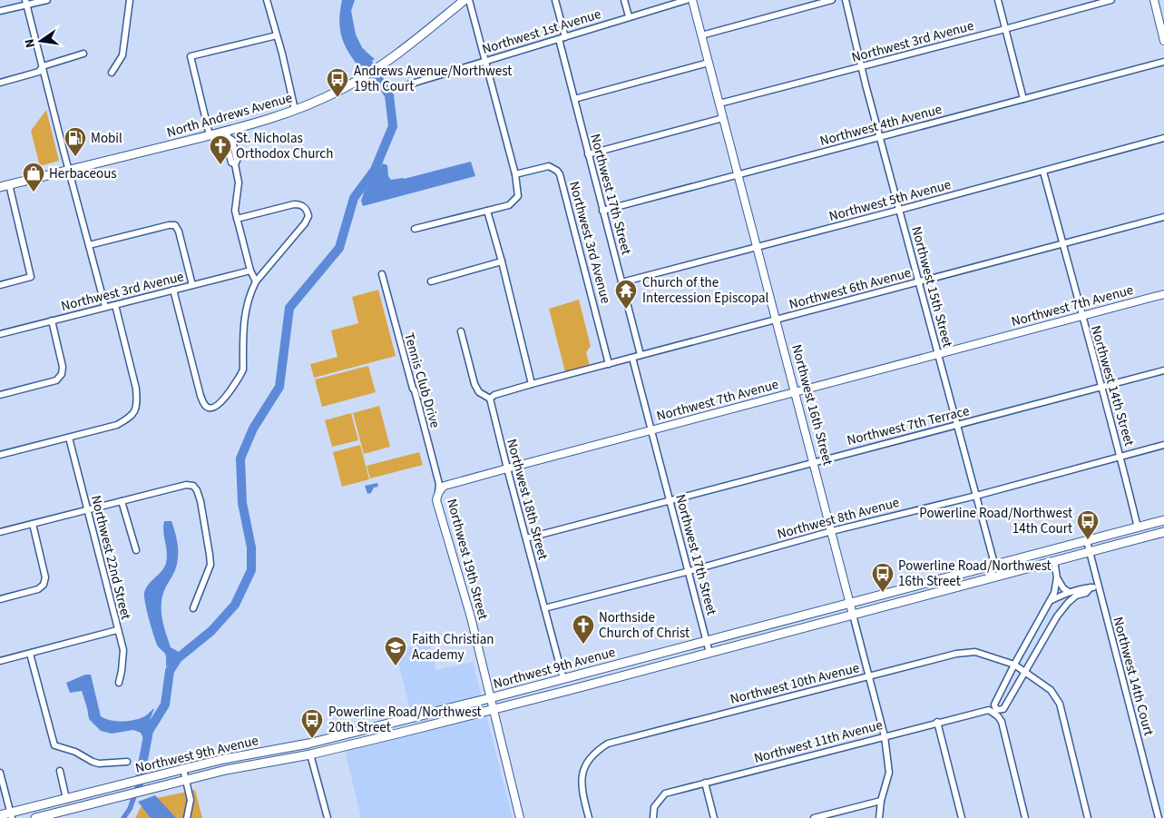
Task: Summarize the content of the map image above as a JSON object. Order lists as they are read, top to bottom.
{
  "streets": {
    "main road": ["North Andrews Avenue", "Northwest 9th Avenue"],
    "street": [
      "Northwest 1st Avenue",
      "Northwest 3rd Avenue",
      "Northwest 4th Avenue",
      "Northwest 17th Street",
      "Northwest 5th Avenue",
      "Northwest 15th Street",
      "Northwest 6th Avenue",
      "Northwest 7th Avenue",
      "Tennis Club Drive",
      "Northwest 14th Street",
      "Northwest 16th Street",
      "Northwest 7th Terrace",
      "Northwest 18th Street",
      "Northwest 8th Avenue",
      "Northwest 22nd Street",
      "Northwest 19th Street",
      "Northwest 14th Court",
      "Northwest 10th Avenue",
      "Northwest 11th Avenue"
    ]
  },
  "crossings": [
    ["Northwest 1st Avenue", "Northwest 17th Street"],
    ["Northwest 3rd Avenue", "Northwest 15th Street"],
    ["Northwest 3rd Avenue", "Northwest 6th Avenue"],
    ["Northwest 3rd Avenue", "Northwest 16th Street"],
    ["Northwest 4th Avenue", "Northwest 17th Street"],
    ["Northwest 4th Avenue", "Northwest 15th Street"],
    ["Northwest 4th Avenue", "Northwest 16th Street"],
    ["Northwest 17th Street", "Northwest 5th Avenue"],
    ["Northwest 17th Street", "Northwest 6th Avenue"],
    ["Northwest 17th Street", "Northwest 7th Avenue"],
    ["Northwest 17th Street", "Northwest 7th Terrace"],
    ["Northwest 17th Street", "Northwest 8th Avenue"],
    ["Northwest 17th Street", "Northwest 9th Avenue"],
    ["Northwest 5th Avenue", "Northwest 15th Street"],
    ["Northwest 5th Avenue", "Northwest 14th Street"],
    ["Northwest 5th Avenue", "Northwest 16th Street"],
    ["Northwest 15th Street", "Northwest 6th Avenue"],
    ["Northwest 15th Street", "Northwest 7th Avenue"],
    ["Northwest 15th Street", "Northwest 7th Terrace"],
    ["Northwest 15th Street", "Northwest 8th Avenue"],
    ["Northwest 15th Street", "Northwest 9th Avenue"],
    ["Northwest 6th Avenue", "Northwest 14th Street"],
    ["Northwest 6th Avenue", "Northwest 16th Street"],
    ["Northwest 6th Avenue", "Northwest 18th Street"],
    ["Northwest 7th Avenue", "Tennis Club Drive"],
    ["Northwest 7th Avenue", "Northwest 14th Street"],
    ["Northwest 7th Avenue", "Northwest 16th Street"],
    ["Northwest 7th Avenue", "Northwest 18th Street"],
    ["Northwest 7th Avenue", "Northwest 19th Street"],
    ["Tennis Club Drive", "Northwest 19th Street"],
    ["Northwest 14th Street", "Northwest 7th Terrace"],
    ["Northwest 14th Street", "Northwest 8th Avenue"],
    ["Northwest 14th Street", "Northwest 9th Avenue"],
    ["Northwest 16th Street", "Northwest 7th Terrace"],
    ["Northwest 16th Street", "Northwest 8th Avenue"],
    ["Northwest 16th Street", "Northwest 9th Avenue"],
    ["Northwest 16th Street", "Northwest 10th Avenue"],
    ["Northwest 16th Street", "Northwest 11th Avenue"],
    ["Northwest 7th Terrace", "Northwest 18th Street"],
    ["Northwest 18th Street", "Northwest 8th Avenue"],
    ["Northwest 18th Street", "Northwest 9th Avenue"],
    ["Northwest 19th Street", "Northwest 9th Avenue"],
    ["Northwest 9th Avenue", "Northwest 14th Court"]
  ],
  "places": {
    "bus stop": [
      "Andrews Avenue/Northwest 19th Court",
      "Powerline Road/Northwest 14th Court",
      "Powerline Road/Northwest 16th Street",
      "Powerline Road/Northwest 20th Street"
    ],
    "fuel station": ["Mobil"],
    "church": ["St. Nicholas Orthodox Church", "Northside Church of Christ"],
    "shop": ["Herbaceous"],
    "temple": ["Church of the Intercession Episcopal"],
    "school or university": ["Faith Christian Academy"]
  },
  "north": "left"
}
